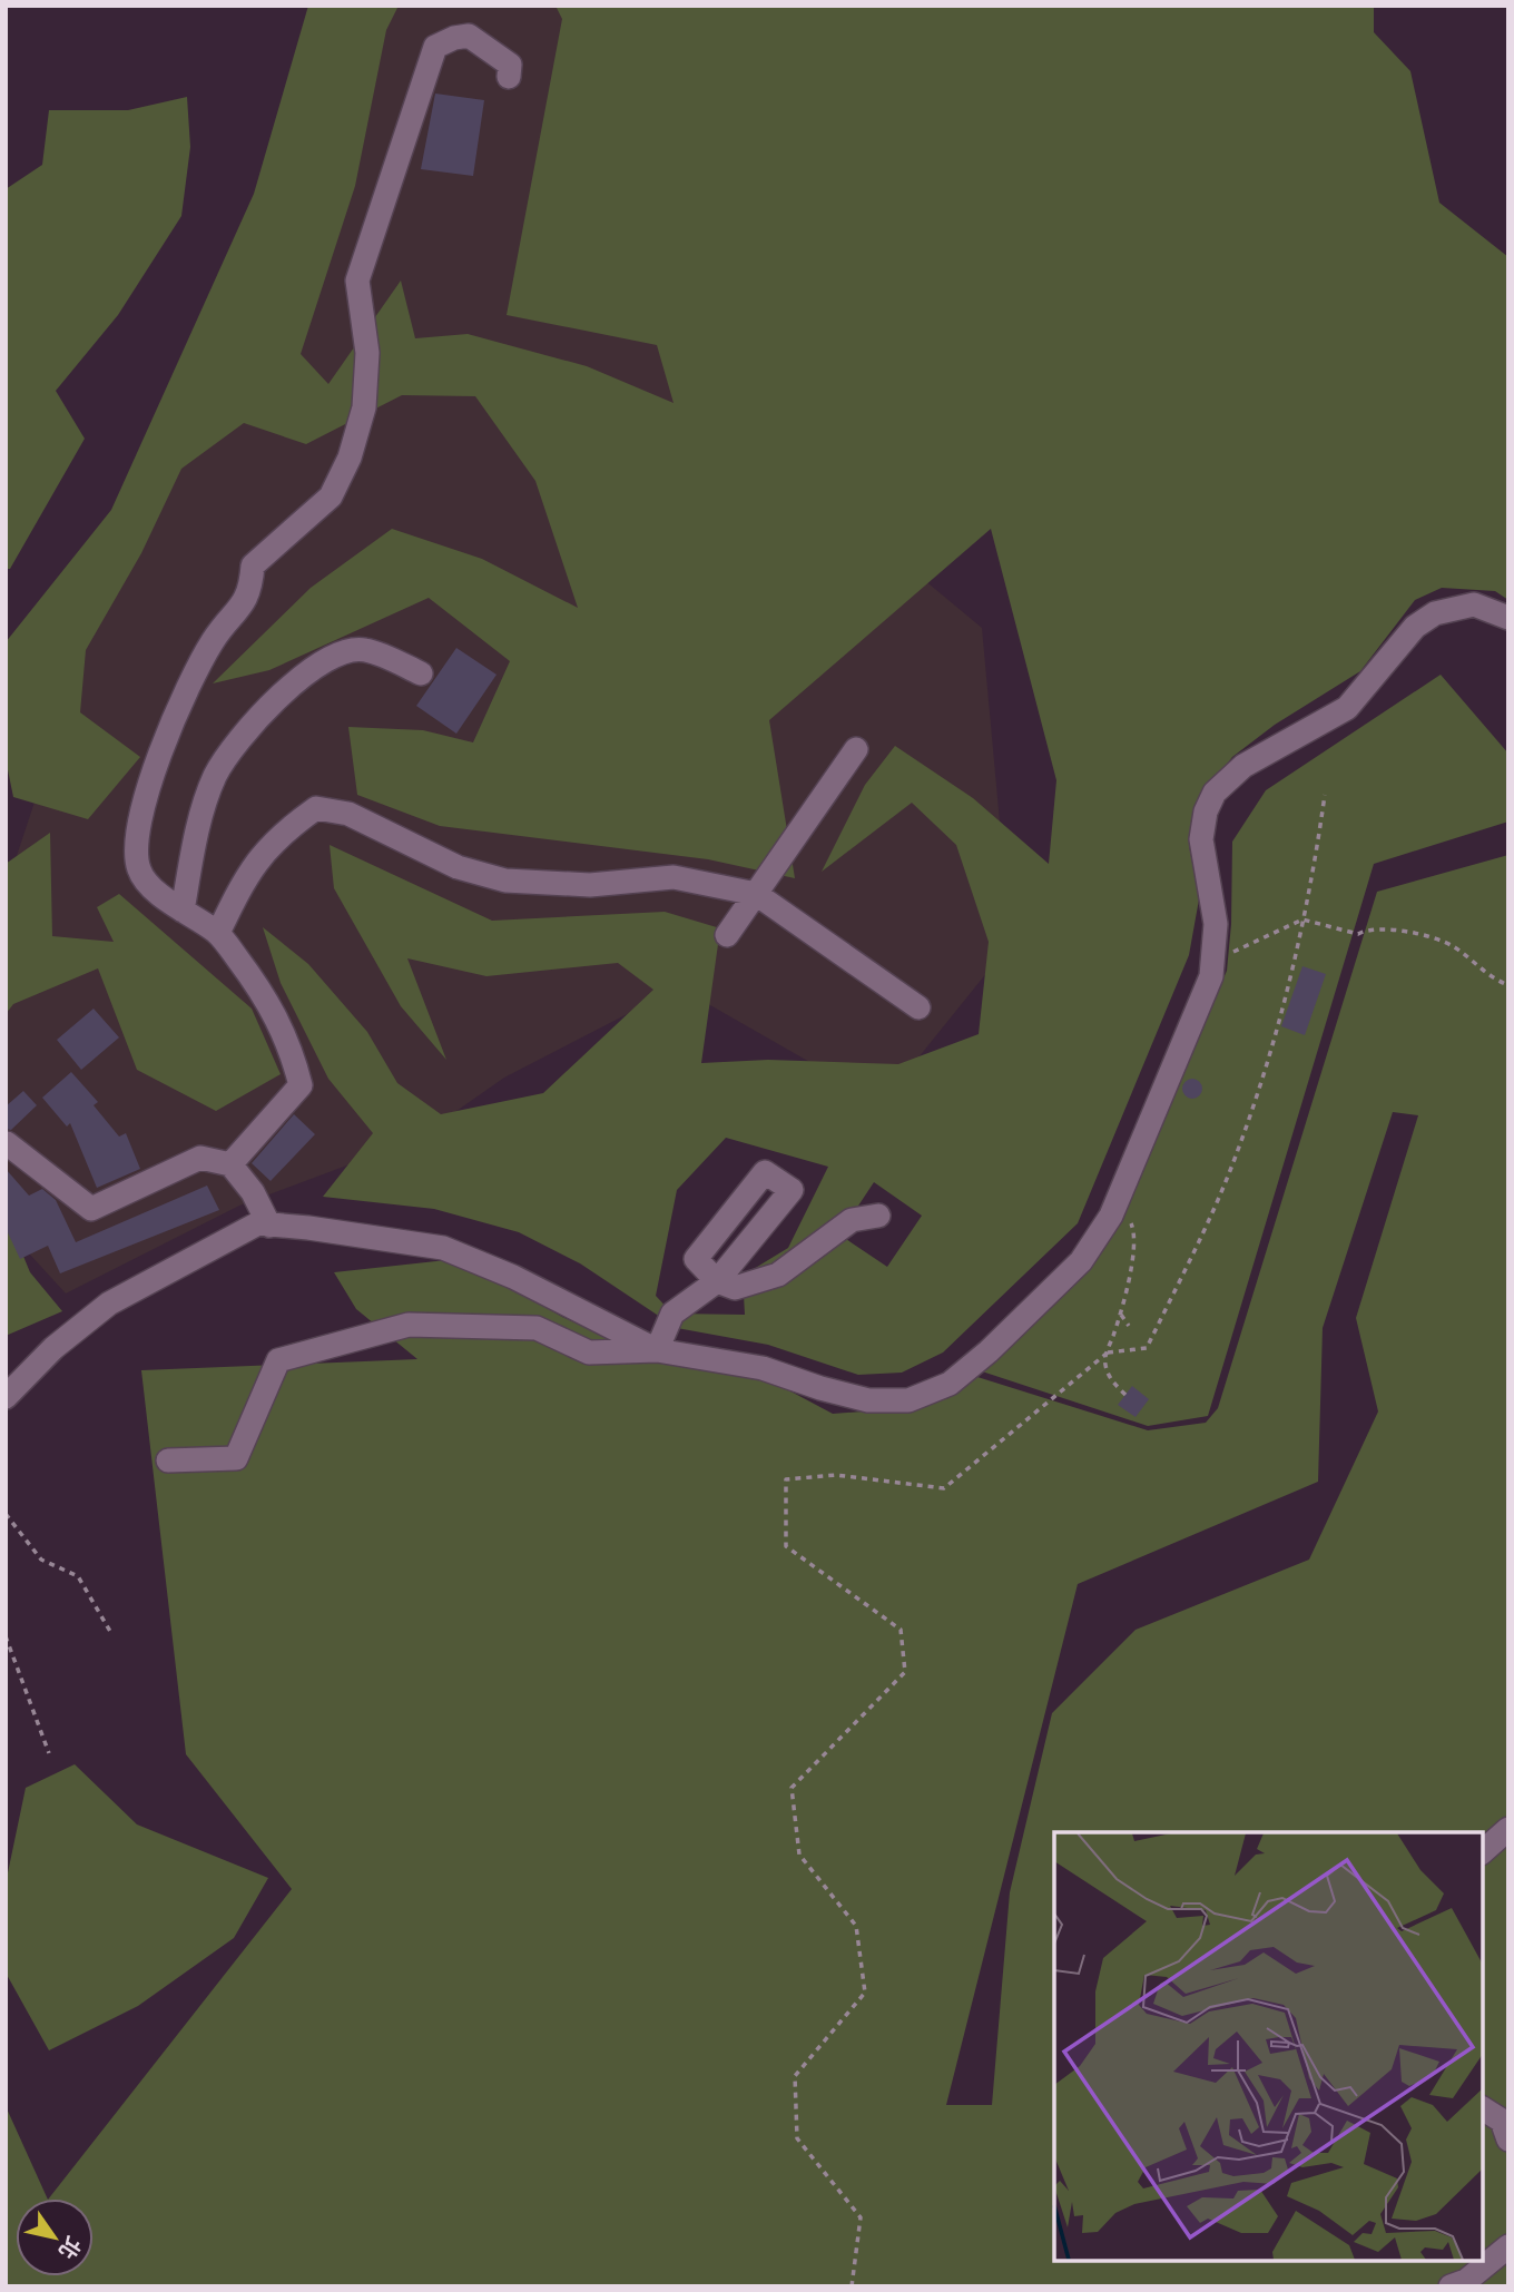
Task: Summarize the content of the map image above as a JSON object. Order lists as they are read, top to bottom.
{
  "north": "bottom right"
}
